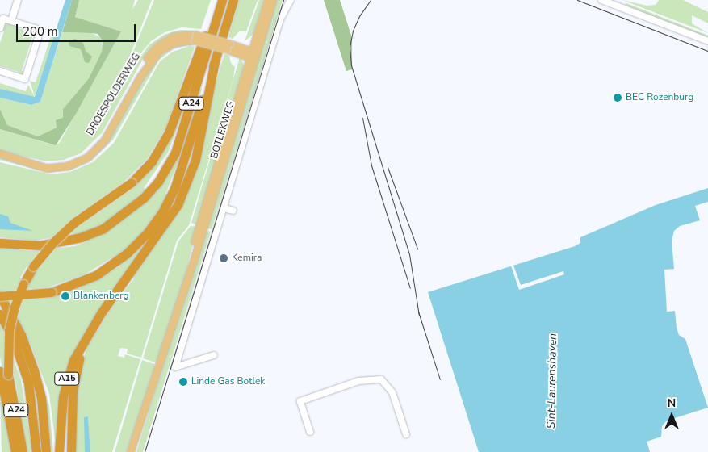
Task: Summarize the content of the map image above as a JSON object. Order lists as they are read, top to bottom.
{
  "streets": {
    "highway": ["A24", "A15"],
    "main road": ["DROESPOLDERWEG", "BOTLEKWEG"]
  },
  "crossings": [
    ["DROESPOLDERWEG", "BOTLEKWEG"],
    ["A24", "A15"]
  ],
  "water": ["Sint-Laurenshaven"],
  "places": [
    "BEC Rozenburg",
    "Kemira",
    "Blankenberg",
    "Linde Gas Botlek"
  ],
  "scale_bar": "200 m",
  "north": "top"
}
